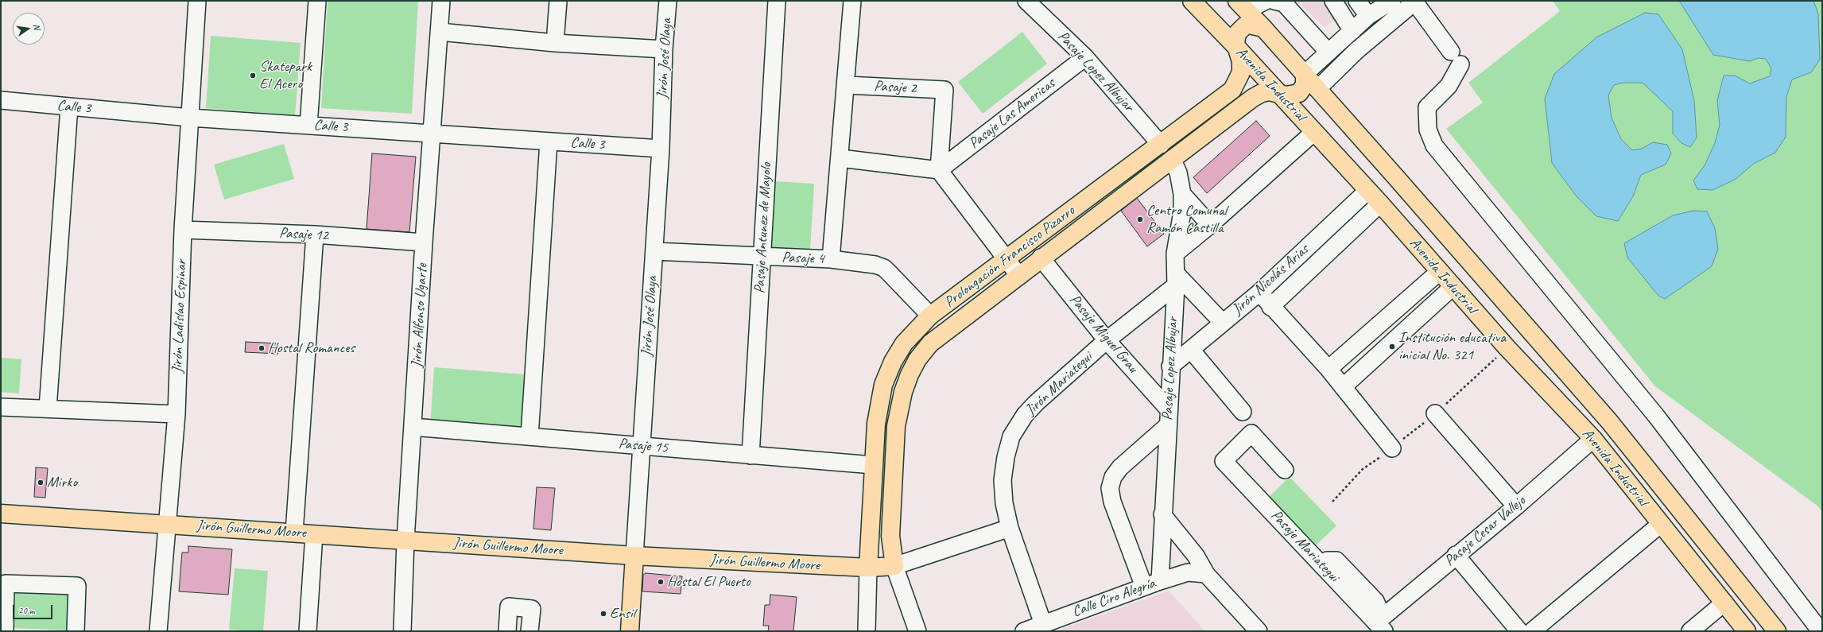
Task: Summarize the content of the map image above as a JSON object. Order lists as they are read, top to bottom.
{
  "streets": {
    "main road": [
      "Jirón José Olaya",
      "Avenida Industrial",
      "Prolongación Francisco Pizarro",
      "Jirón Guillermo Moore"
    ],
    "street": [
      "Pasaje Lopez Albujar",
      "Pasaje 2",
      "Calle 3",
      "Pasaje Las Americas",
      "Pasaje Antunez de Mayolo",
      "Pasaje 12",
      "Pasaje 4",
      "Jirón Nicolás Arias",
      "Jirón Alfonso Ugarte",
      "Jirón Ladislao Espinar",
      "Pasaje Miguel Grau",
      "Jirón Mariategui",
      "Pasaje 15",
      "Pasaje Cesar Vallejo",
      "Pasaje Mariategui",
      "Calle Ciro Alegría"
    ]
  },
  "crossings": [
    ["Jirón José Olaya", "Calle 3"],
    ["Jirón José Olaya", "Pasaje 4"],
    ["Jirón José Olaya", "Pasaje 15"],
    ["Jirón José Olaya", "Jirón Guillermo Moore"],
    ["Pasaje Lopez Albujar", "Pasaje Las Americas"],
    ["Pasaje Lopez Albujar", "Prolongación Francisco Pizarro"],
    ["Pasaje Lopez Albujar", "Jirón Nicolás Arias"],
    ["Pasaje Lopez Albujar", "Pasaje Miguel Grau"],
    ["Pasaje Lopez Albujar", "Jirón Mariategui"],
    ["Pasaje Lopez Albujar", "Calle Ciro Alegría"],
    ["Avenida Industrial", "Prolongación Francisco Pizarro"],
    ["Avenida Industrial", "Jirón Nicolás Arias"],
    ["Avenida Industrial", "Pasaje Cesar Vallejo"],
    ["Pasaje 2", "Pasaje Las Americas"],
    ["Calle 3", "Jirón Alfonso Ugarte"],
    ["Calle 3", "Jirón Ladislao Espinar"],
    ["Pasaje Antunez de Mayolo", "Pasaje 4"],
    ["Pasaje Antunez de Mayolo", "Pasaje 15"],
    ["Pasaje 12", "Jirón Alfonso Ugarte"],
    ["Pasaje 12", "Jirón Ladislao Espinar"],
    ["Prolongación Francisco Pizarro", "Pasaje 4"],
    ["Prolongación Francisco Pizarro", "Pasaje Miguel Grau"],
    ["Prolongación Francisco Pizarro", "Pasaje 15"],
    ["Prolongación Francisco Pizarro", "Jirón Guillermo Moore"],
    ["Jirón Alfonso Ugarte", "Pasaje 15"],
    ["Jirón Alfonso Ugarte", "Jirón Guillermo Moore"],
    ["Jirón Ladislao Espinar", "Jirón Guillermo Moore"],
    ["Pasaje Miguel Grau", "Jirón Mariategui"],
    ["Jirón Mariategui", "Jirón Guillermo Moore"],
    ["Jirón Mariategui", "Calle Ciro Alegría"],
    ["Pasaje Cesar Vallejo", "Pasaje Mariategui"]
  ],
  "places": [
    "Skatepark El Acero",
    "Centro Comunal Ramón Castilla",
    "Institución educativa inicial No. 321",
    "Hostal Romances",
    "Mirko",
    "Hostal El Puerto",
    "Ensil"
  ],
  "scale_bar": "20 m",
  "north": "right"
}
